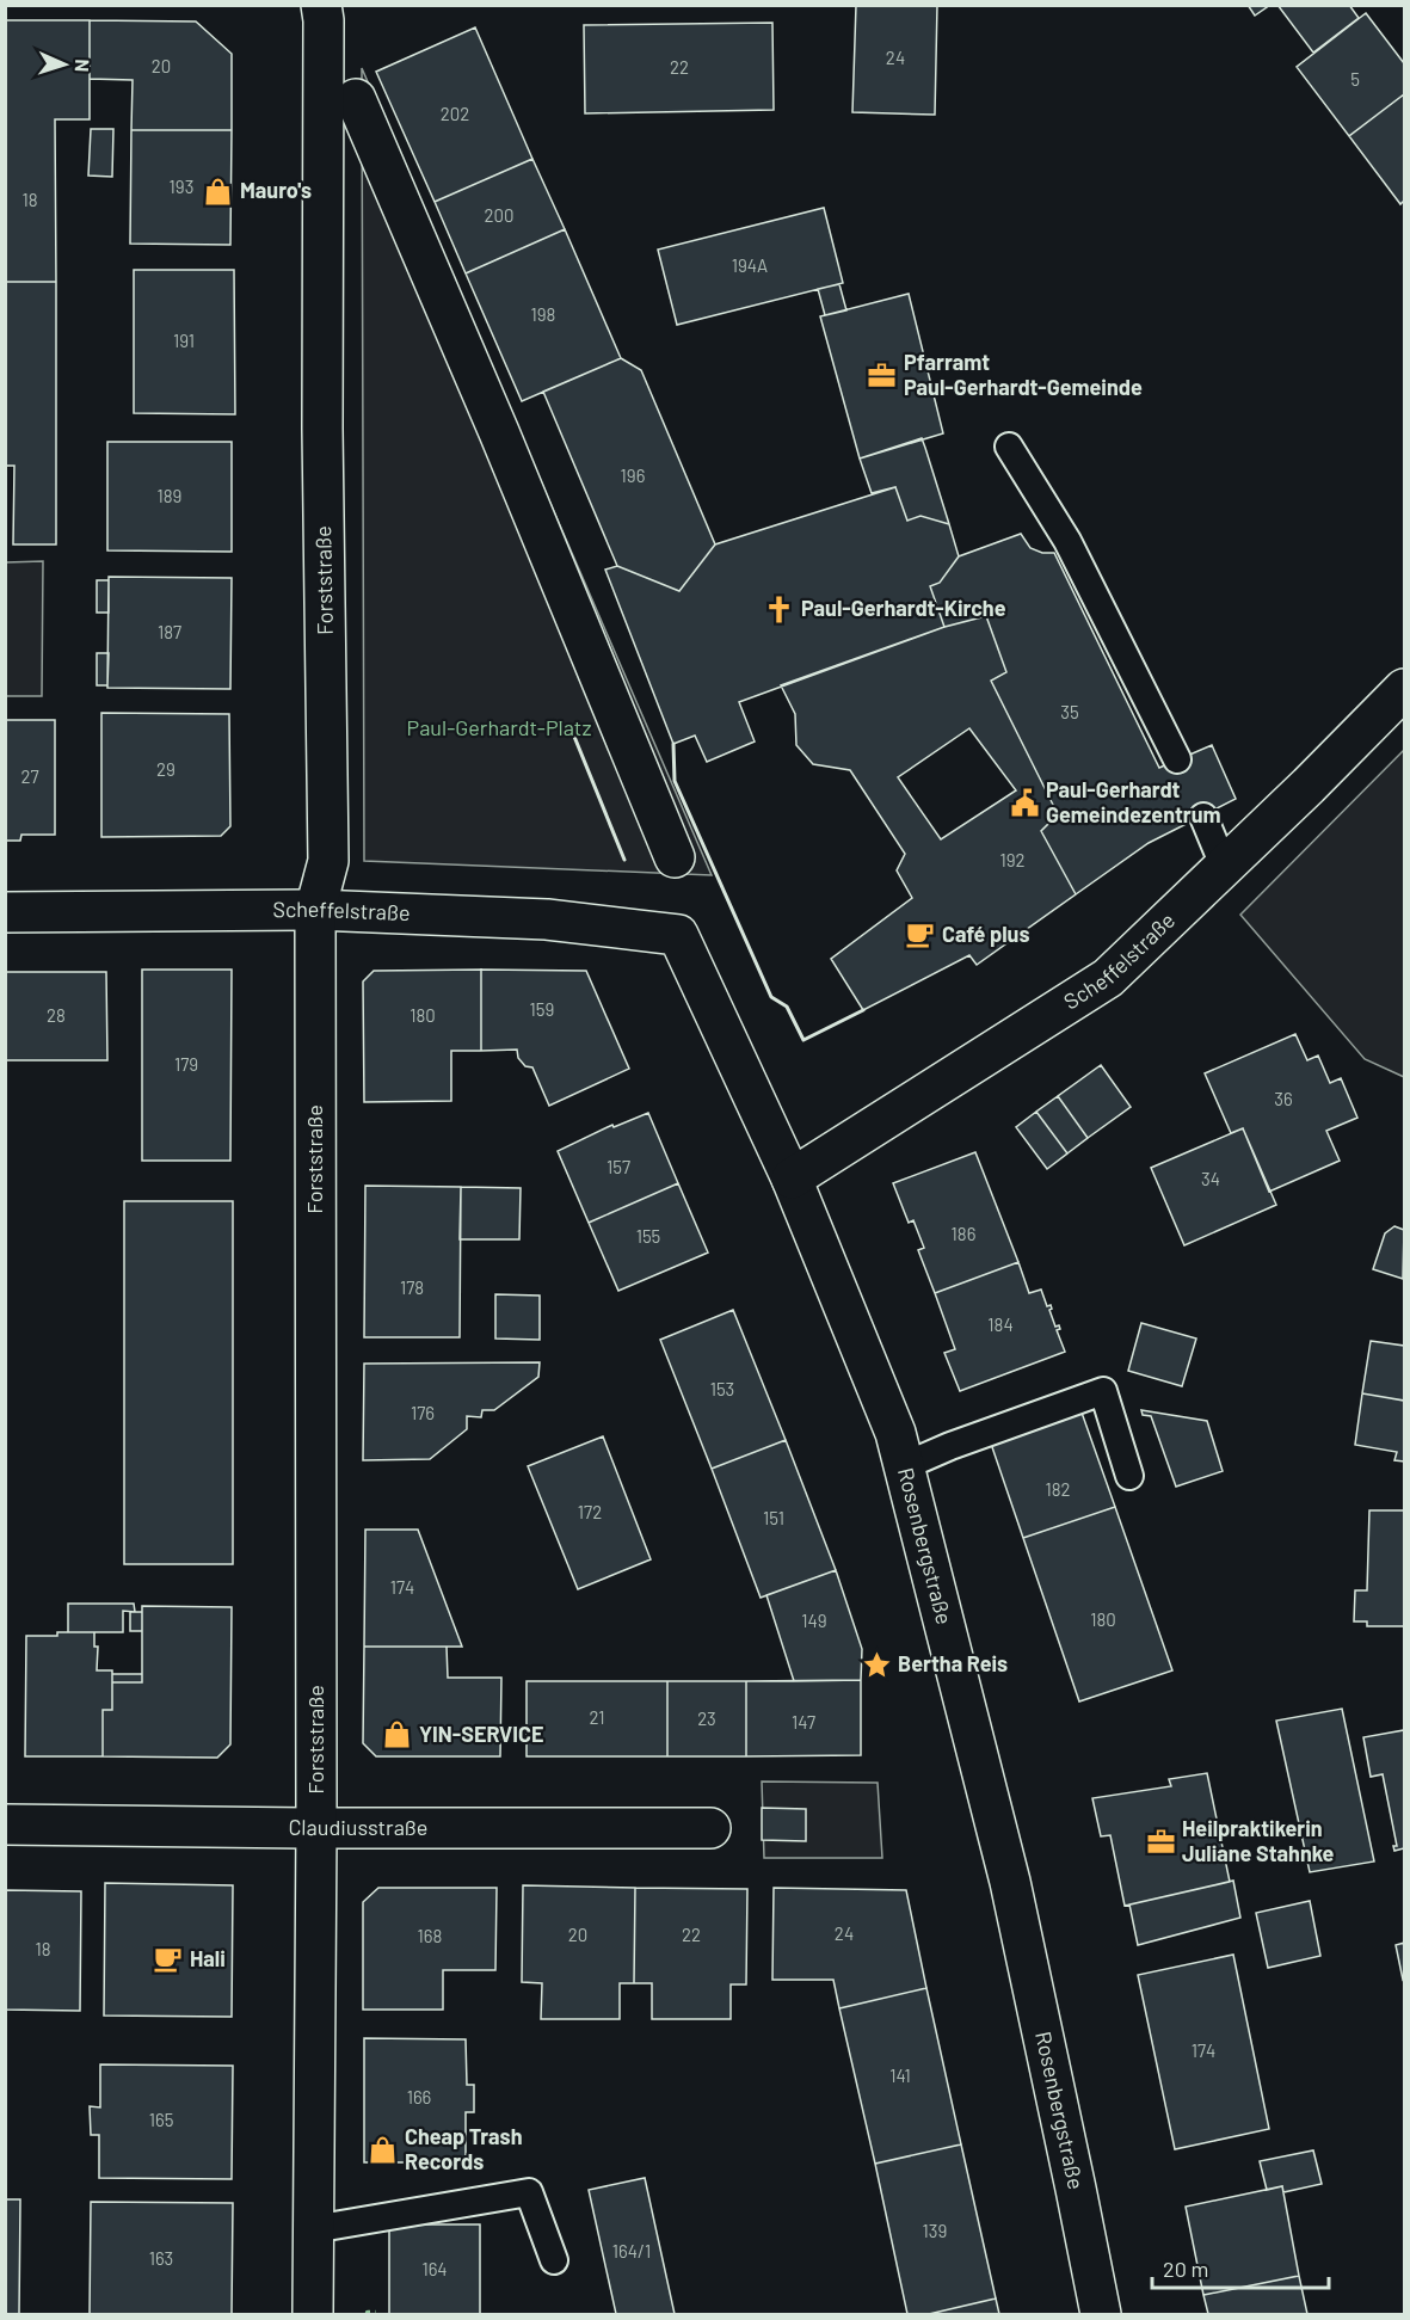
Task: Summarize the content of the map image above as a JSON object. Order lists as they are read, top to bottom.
{
  "streets": {
    "street": [
      "Forststraße",
      "Scheffelstraße",
      "Rosenbergstraße",
      "Claudiusstraße"
    ]
  },
  "crossings": [
    ["Forststraße", "Scheffelstraße"],
    ["Forststraße", "Claudiusstraße"],
    ["Scheffelstraße", "Rosenbergstraße"]
  ],
  "parks": ["Paul-Gerhardt-Platz"],
  "places": {
    "shop": ["Mauro's", "YIN-SERVICE", "Cheap Trash Records"],
    "office": ["Pfarramt Paul-Gerhardt-Gemeinde", "Heilpraktikerin Juliane Stahnke"],
    "church": ["Paul-Gerhardt-Kirche"],
    "public building": ["Paul-Gerhardt Gemeindezentrum"],
    "cafe": ["Café plus", "Hali"],
    "place": ["Bertha Reis"]
  },
  "house_numbers": [
    "24",
    "20",
    "22",
    "5",
    "202",
    "193",
    "18",
    "200",
    "194A",
    "198",
    "191",
    "196",
    "189",
    "187",
    "35",
    "29",
    "27",
    "192",
    "159",
    "28",
    "180",
    "179",
    "36",
    "157",
    "34",
    "186",
    "155",
    "178",
    "184",
    "153",
    "176",
    "182",
    "172",
    "151",
    "174",
    "180",
    "149",
    "21",
    "23",
    "147",
    "24",
    "20",
    "22",
    "168",
    "18",
    "174",
    "141",
    "166",
    "165",
    "139",
    "164/1",
    "163",
    "164"
  ],
  "scale_bar": "20 m",
  "north": "right"
}
